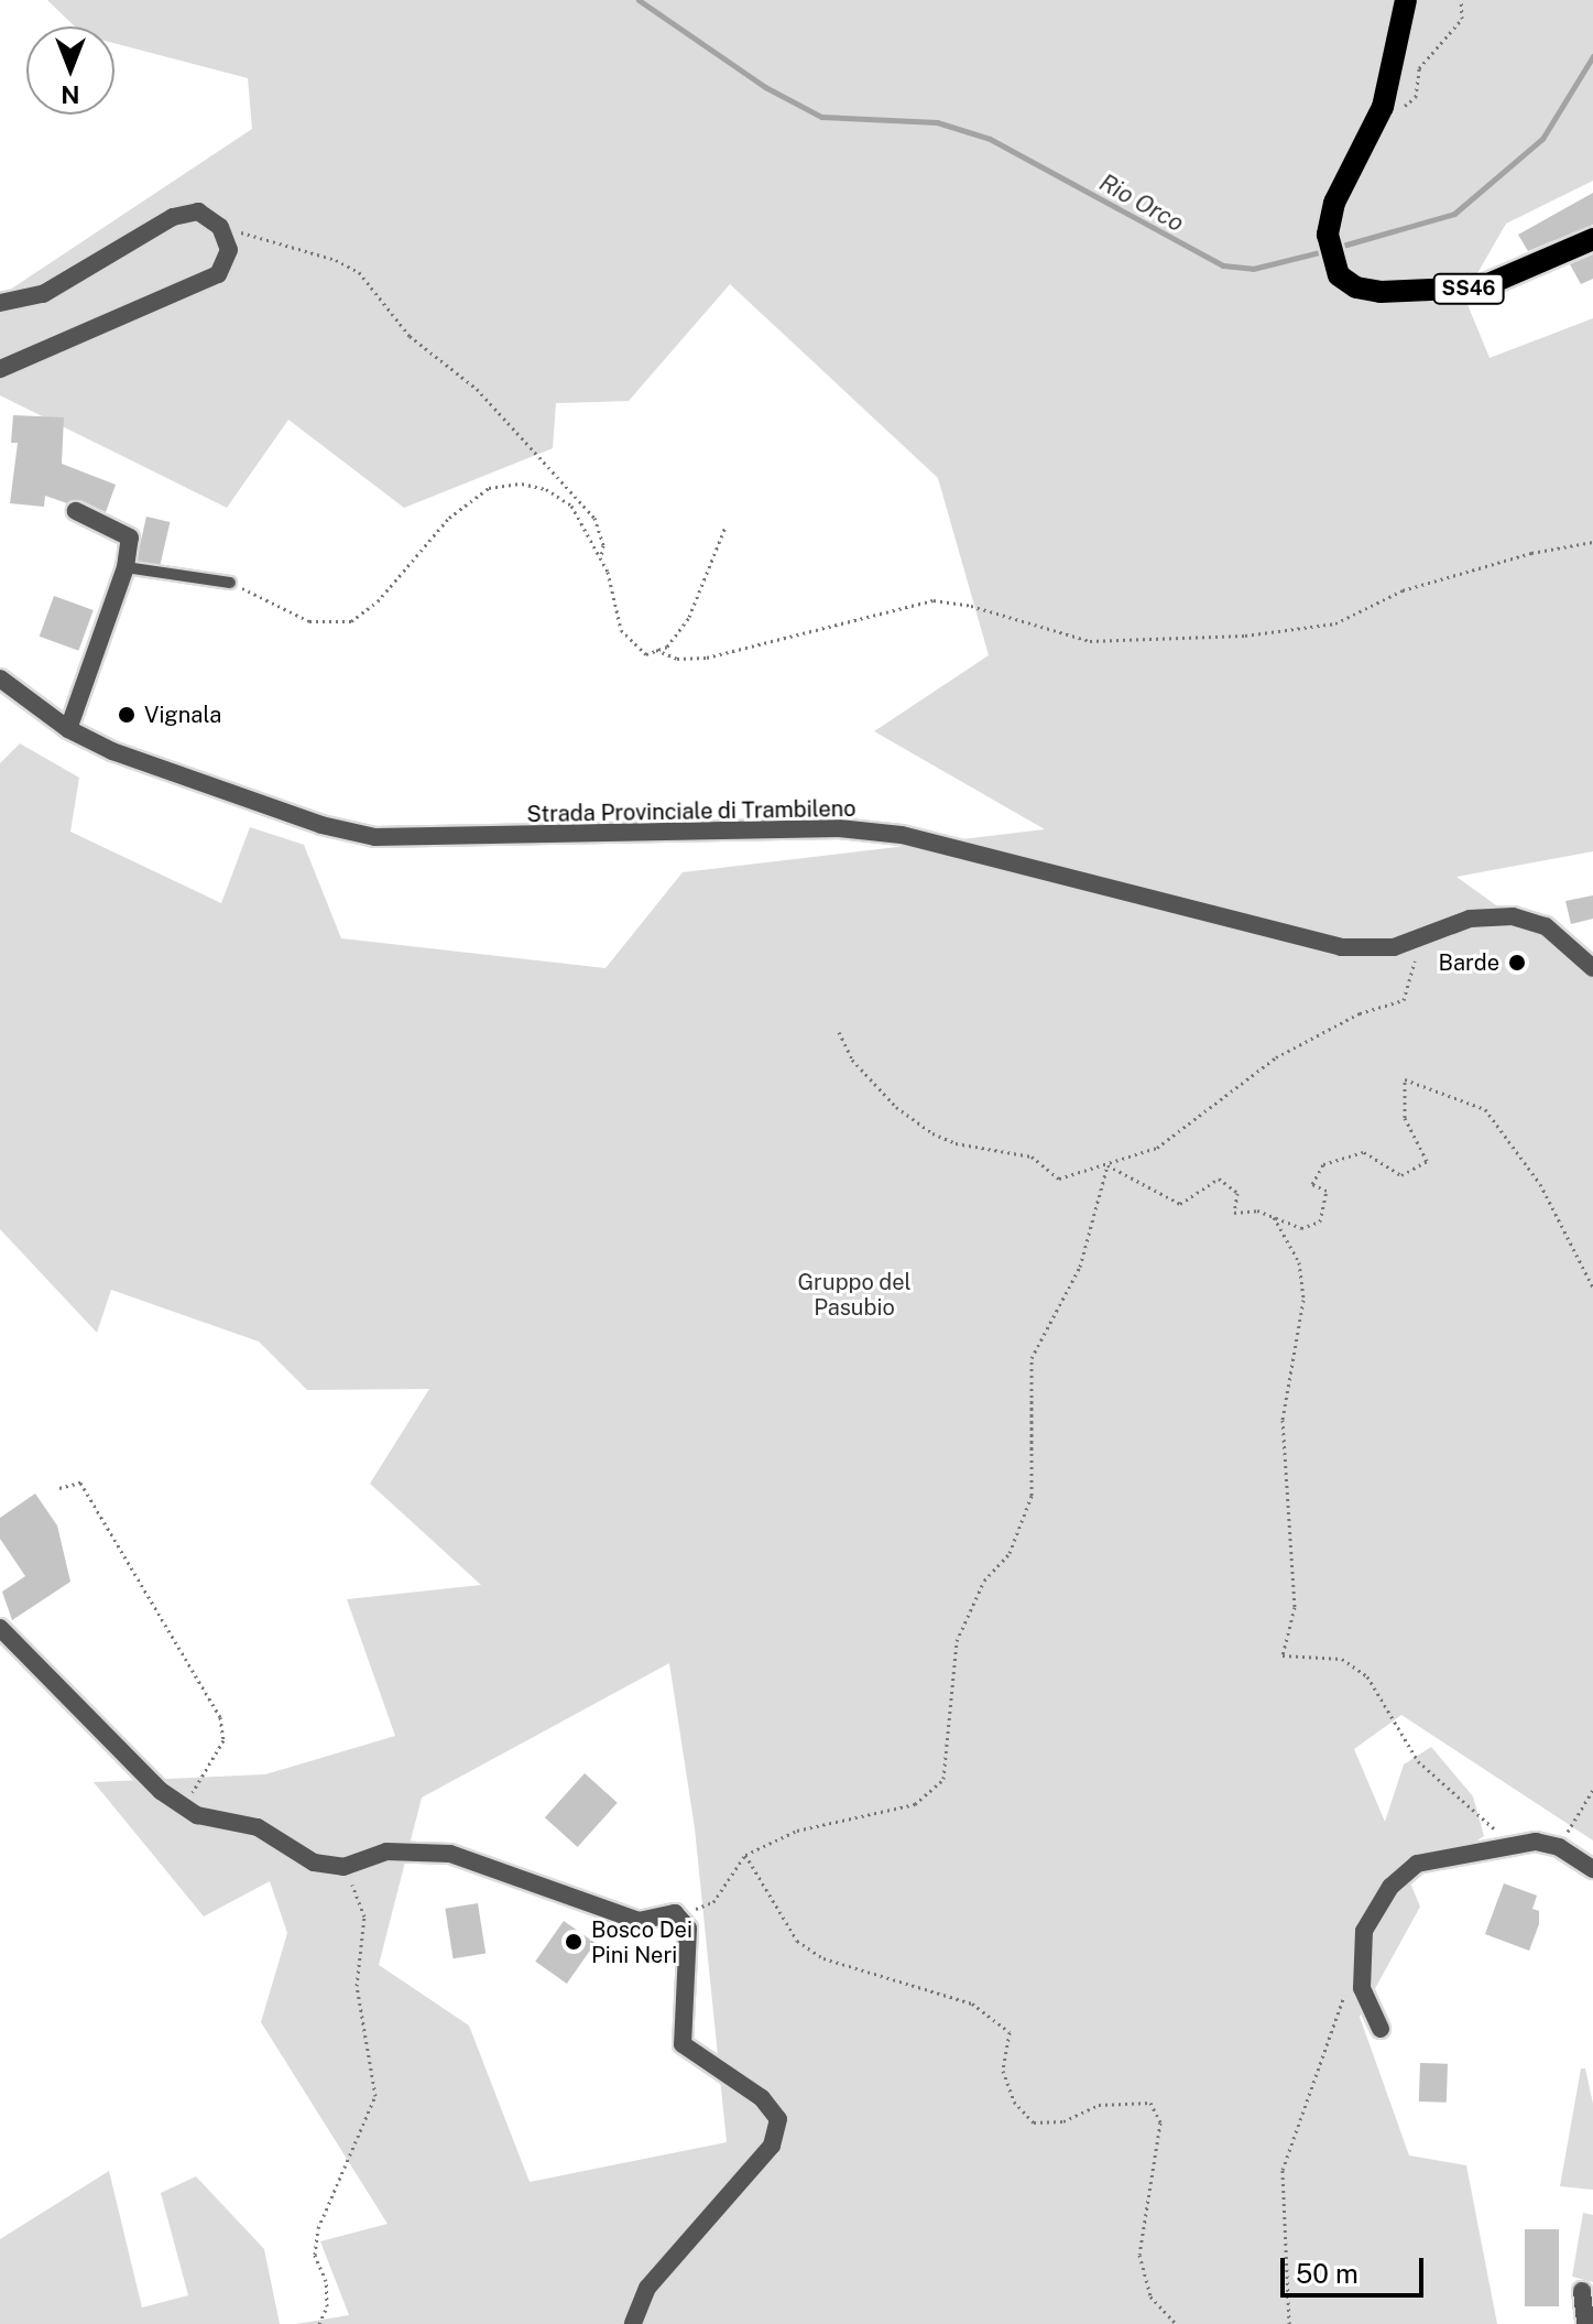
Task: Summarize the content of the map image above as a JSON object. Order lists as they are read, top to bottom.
{
  "streets": {
    "main road": ["SS46"],
    "street": ["Strada Provinciale di Trambileno"]
  },
  "water": ["Rio Orco"],
  "parks": ["Gruppo del Pasubio"],
  "places": ["Vignala", "Barde", "Bosco Dei Pini Neri"],
  "scale_bar": "50 m",
  "north": "bottom"
}
